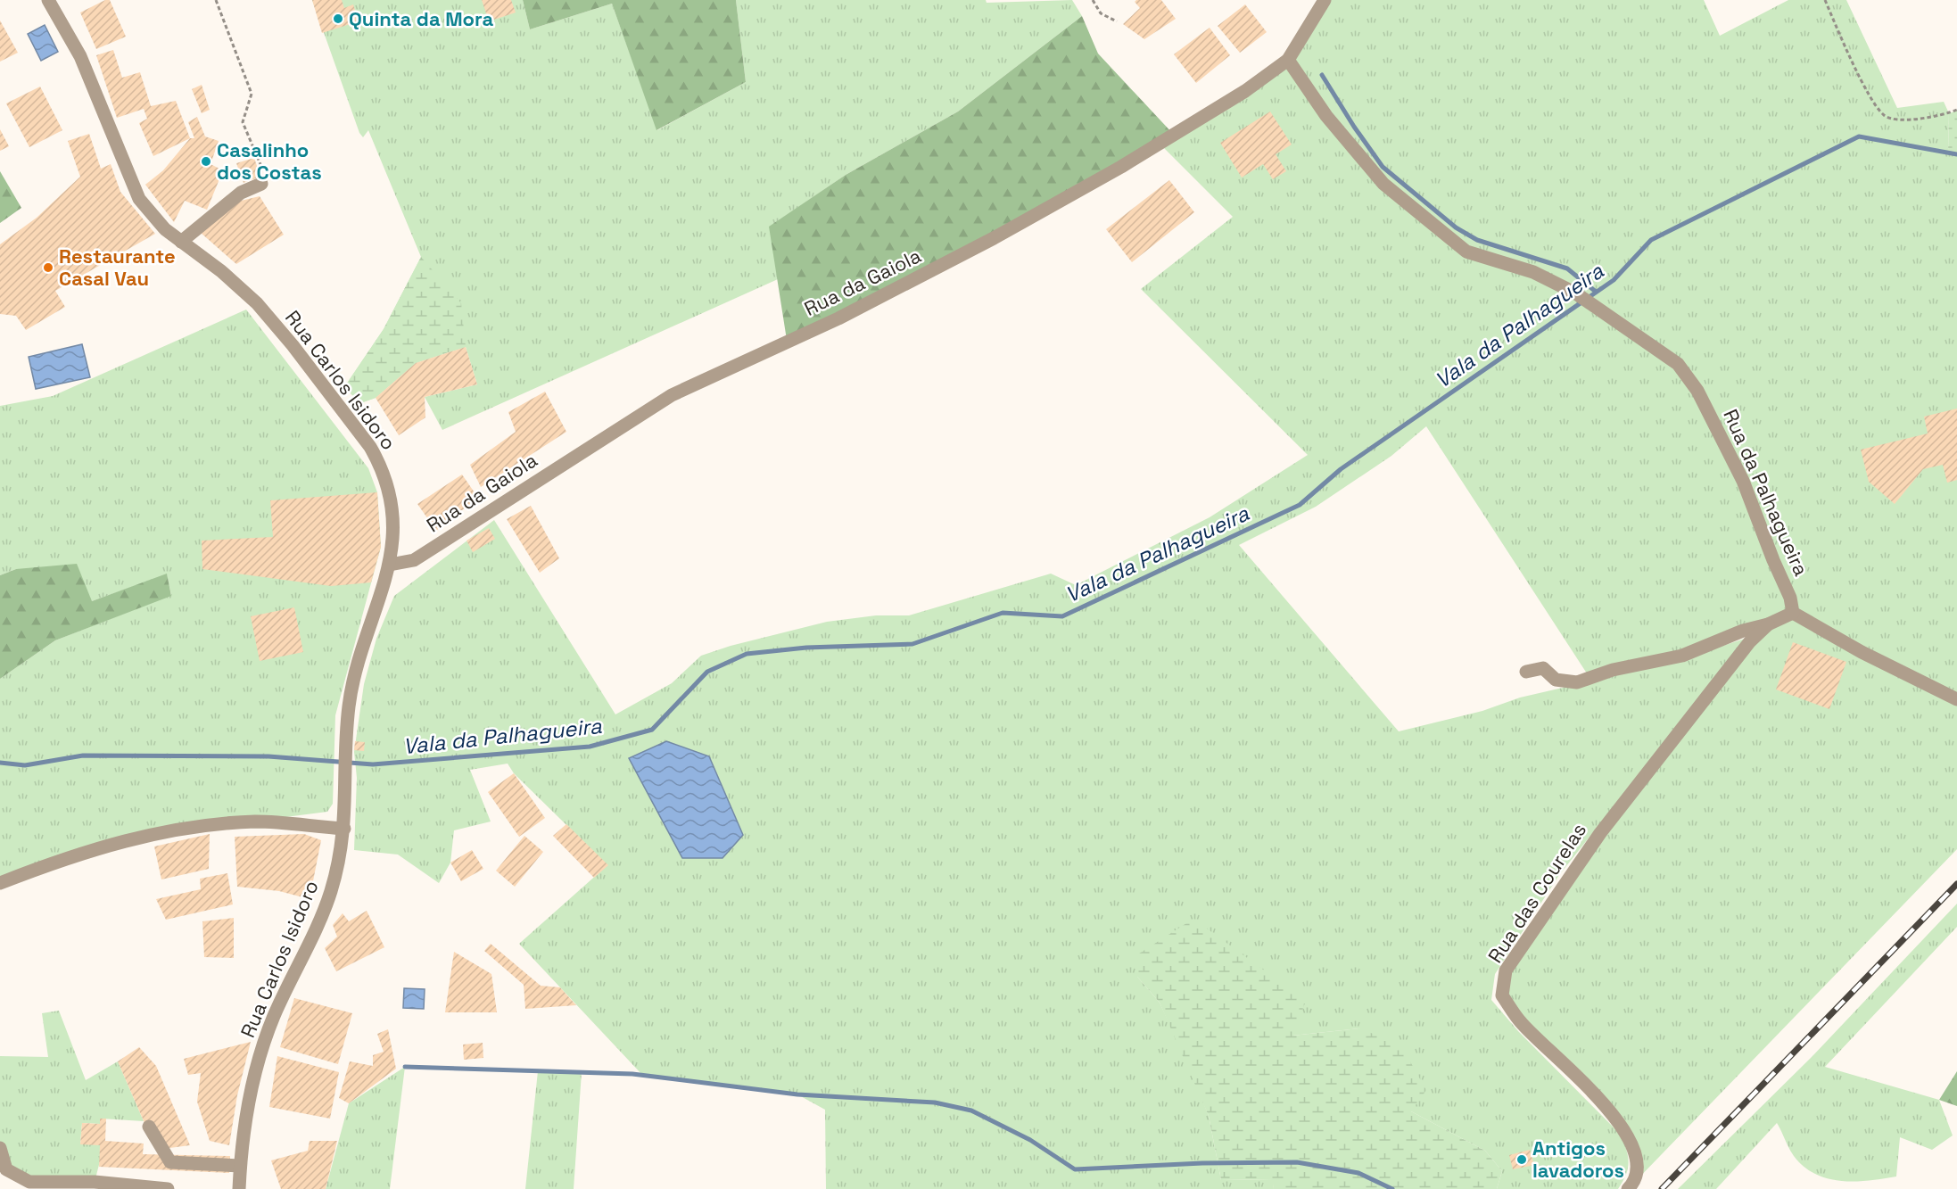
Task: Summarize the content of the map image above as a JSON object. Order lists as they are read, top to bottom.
{
  "streets": {
    "street": [
      "Rua da Gaiola",
      "Rua Carlos Isidoro",
      "Rua da Palhagueira",
      "Rua das Courelas"
    ]
  },
  "crossings": [
    ["Rua da Gaiola", "Rua Carlos Isidoro"],
    ["Rua da Gaiola", "Rua da Palhagueira"]
  ],
  "water": ["Vala da Palhagueira"],
  "places": [
    "Quinta da Mora",
    "Casalinho dos Costas",
    "Restaurante Casal Vau",
    "Antigos lavadoros"
  ]
}
